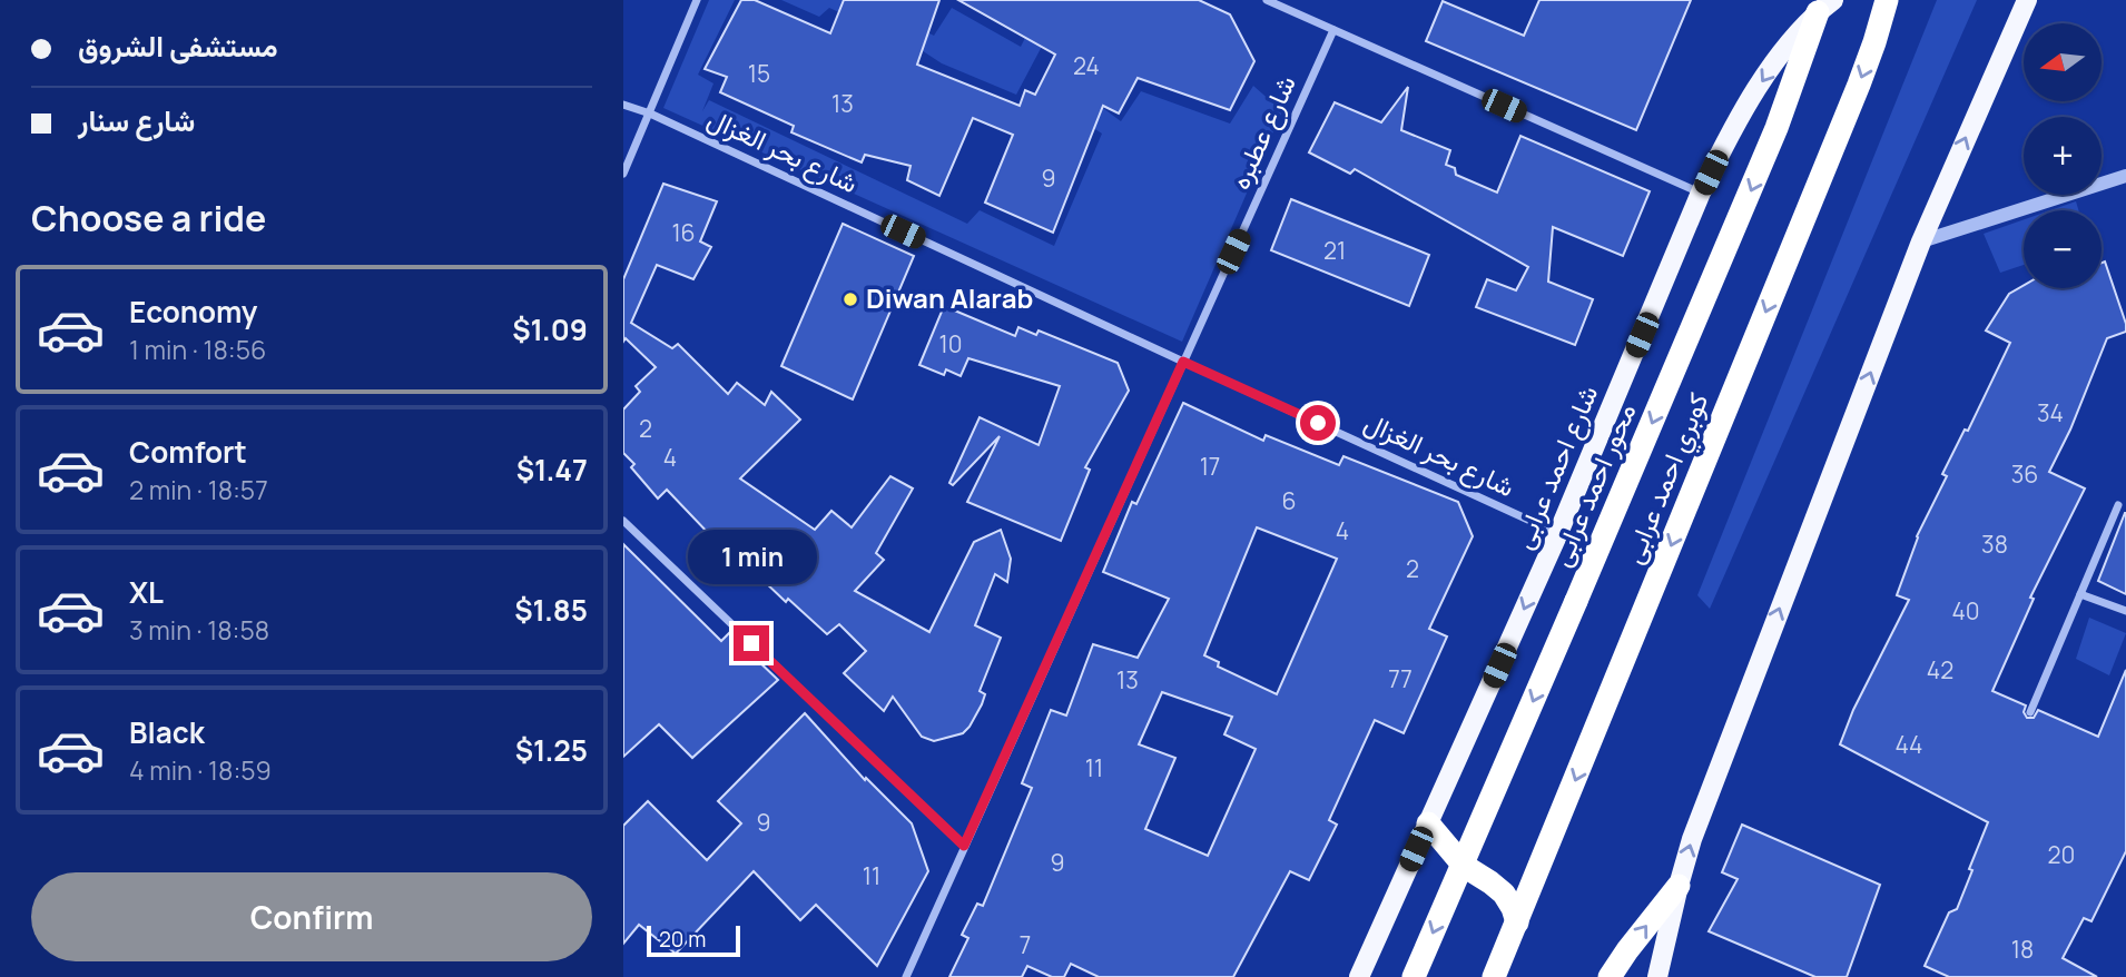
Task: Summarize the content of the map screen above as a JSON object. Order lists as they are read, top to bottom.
{
  "streets": {
    "highway": ["كوبري احمد عرابى", "محور احمد عرابى"],
    "main road": ["شارع احمد عرابى"],
    "street": ["شارع عطبره", "شارع بحر الغزال"]
  },
  "crossings": [
    ["شارع عطبره", "شارع بحر الغزال"],
    ["شارع بحر الغزال", "شارع احمد عرابى"],
    ["شارع احمد عرابى", "محور احمد عرابى"]
  ],
  "one_way": ["شارع احمد عرابى", "كوبري احمد عرابى", "محور احمد عرابى"],
  "places": ["Diwan Alarab"],
  "house_numbers": [
    "24",
    "15",
    "13",
    "9",
    "16",
    "21",
    "10",
    "34",
    "2",
    "4",
    "17",
    "36",
    "6",
    "4",
    "38",
    "2",
    "40",
    "42",
    "77",
    "13",
    "44",
    "11",
    "9",
    "20",
    "9",
    "11",
    "7",
    "18"
  ],
  "scale_bar": "20 m",
  "north": "left",
  "page": {
    "banner": ["مستشفى الشروق", "شارع سنار"],
    "map_buttons": ["+", "−"],
    "heading": "Choose a ride",
    "list": [
      {
        "name": "Economy",
        "note": "1 min · 18:56",
        "value": "$1.09"
      },
      {
        "name": "Comfort",
        "note": "2 min · 18:57",
        "value": "$1.47"
      },
      {
        "name": "XL",
        "note": "3 min · 18:58",
        "value": "$1.85"
      },
      {
        "name": "Black",
        "note": "4 min · 18:59",
        "value": "$1.25"
      }
    ],
    "bubble": "1 min",
    "buttons": "Confirm",
    "scale": "20 m"
  }
}
